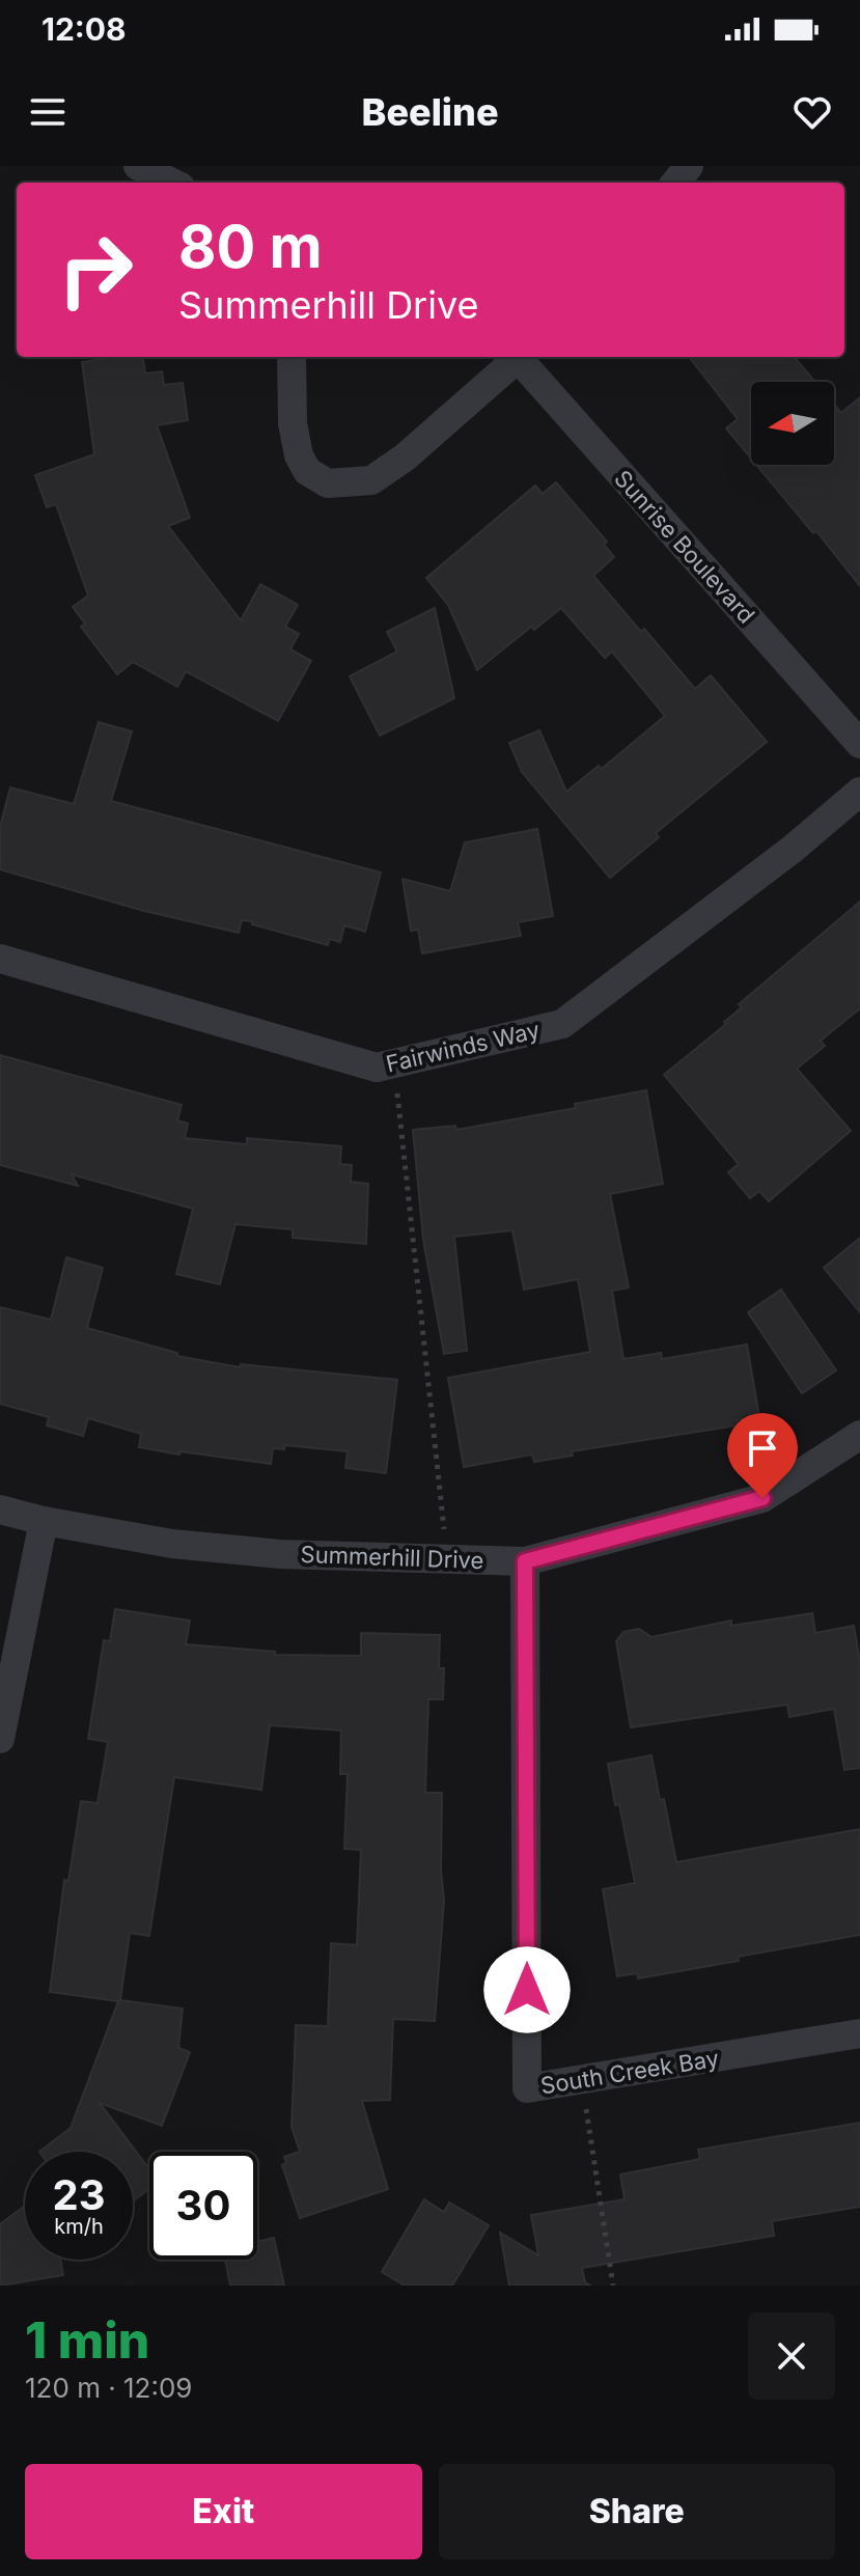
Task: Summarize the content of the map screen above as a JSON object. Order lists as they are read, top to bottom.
{
  "streets": {
    "street": [
      "Sunrise Boulevard",
      "Fairwinds Way",
      "Summerhill Drive",
      "South Creek Bay"
    ]
  },
  "crossings": [
    ["Summerhill Drive", "South Creek Bay"]
  ],
  "north": "left",
  "page": {
    "status": "12:08",
    "header": "Beeline",
    "turn": ["80 m", "Summerhill Drive"],
    "speed": "23 km/h",
    "limit": "30",
    "heading": ["1 min", "120 m · 12:09"],
    "buttons": ["Exit", "Share"]
  }
}
